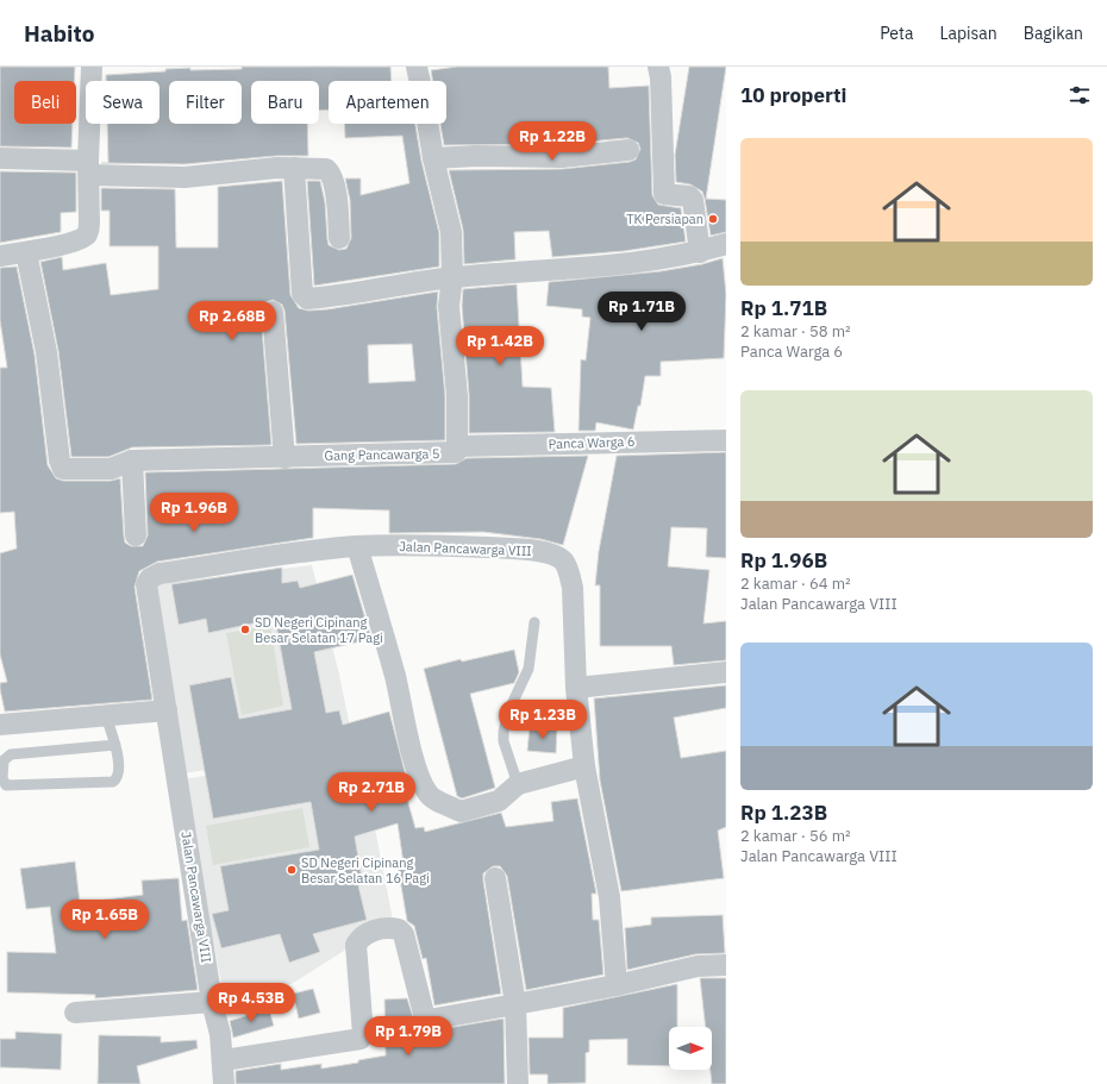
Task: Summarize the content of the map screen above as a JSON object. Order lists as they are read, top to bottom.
{
  "streets": {
    "street": ["Panca Warga 6", "Gang Pancawarga 5", "Jalan Pancawarga VIII"]
  },
  "crossings": [
    ["Panca Warga 6", "Gang Pancawarga 5"]
  ],
  "places": ["TK Persiapan", "SD Negeri Cipinang Besar Selatan 17 Pagi", "SD Negeri Cipinang Besar Selatan 16 Pagi"],
  "north": "right",
  "page": {
    "header": "Habito",
    "nav": ["Peta", "Lapisan", "Bagikan"],
    "heading": "10 properti",
    "chip": [
      "Beli",
      "Sewa",
      "Filter",
      "Baru",
      "Apartemen"
    ],
    "price": [
      "Rp 1.22B",
      "Rp 1.71B",
      "Rp 2.68B",
      "Rp 1.42B",
      "Rp 1.96B",
      "Rp 1.23B",
      "Rp 2.71B",
      "Rp 1.65B",
      "Rp 4.53B",
      "Rp 1.79B"
    ],
    "list": [
      {
        "name": "Rp 1.71B",
        "note": "2 kamar · 58 m² · Panca Warga 6"
      },
      {
        "name": "Rp 1.96B",
        "note": "2 kamar · 64 m² · Jalan Pancawarga VIII"
      },
      {
        "name": "Rp 1.23B",
        "note": "2 kamar · 56 m² · Jalan Pancawarga VIII"
      }
    ]
  }
}
